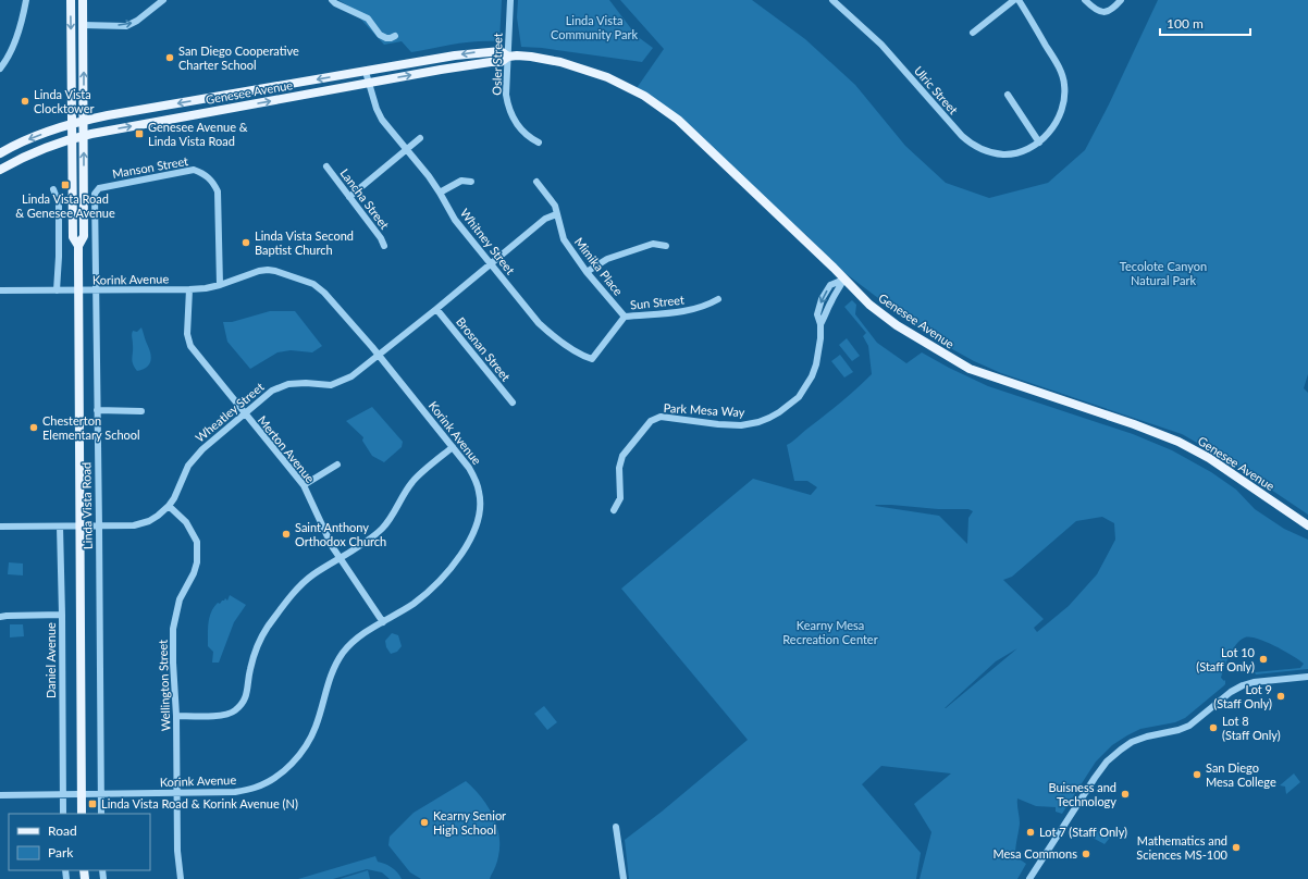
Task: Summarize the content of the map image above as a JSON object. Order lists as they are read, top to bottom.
{
  "streets": {
    "main road": ["Genesee Avenue", "Linda Vista Road"],
    "street": [
      "Osler Street",
      "Ulric Street",
      "Manson Street",
      "Lancha Street",
      "Whitney Street",
      "Mimika Place",
      "Korink Avenue",
      "Sun Street",
      "Brosnan Street",
      "Park Mesa Way",
      "Wheatley Street",
      "Merton Avenue",
      "Daniel Avenue",
      "Wellington Street"
    ]
  },
  "crossings": [
    ["Osler Street", "Genesee Avenue"],
    ["Genesee Avenue", "Whitney Street"],
    ["Genesee Avenue", "Park Mesa Way"],
    ["Genesee Avenue", "Linda Vista Road"],
    ["Manson Street", "Korink Avenue"],
    ["Manson Street", "Linda Vista Road"],
    ["Whitney Street", "Sun Street"],
    ["Whitney Street", "Wheatley Street"],
    ["Mimika Place", "Sun Street"],
    ["Mimika Place", "Wheatley Street"],
    ["Korink Avenue", "Wheatley Street"],
    ["Korink Avenue", "Merton Avenue"],
    ["Korink Avenue", "Linda Vista Road"],
    ["Korink Avenue", "Wellington Street"],
    ["Brosnan Street", "Wheatley Street"],
    ["Wheatley Street", "Merton Avenue"],
    ["Wheatley Street", "Linda Vista Road"],
    ["Wheatley Street", "Daniel Avenue"],
    ["Wheatley Street", "Wellington Street"]
  ],
  "parks": ["Linda Vista Community Park", "Tecolote Canyon Natural Park", "Kearny Mesa Recreation Center"],
  "places": {
    "other": [
      "San Diego Cooperative Charter School",
      "Linda Vista Clocktower",
      "Linda Vista Second Baptist Church",
      "Chesterton Elementary School",
      "Saint Anthony Orthodox Church",
      "Lot 10 (Staff Only)",
      "Lot 9 (Staff Only)",
      "Lot 8 (Staff Only)",
      "San Diego Mesa College",
      "Buisness and Technology",
      "Kearny Senior High School",
      "Lot 7 (Staff Only)",
      "Mathematics and Sciences MS-100",
      "Mesa Commons"
    ],
    "transit": ["Genesee Avenue & Linda Vista Road", "Linda Vista Road & Genesee Avenue", "Linda Vista Road & Korink Avenue (N)"]
  },
  "legend": ["Road", "Park"],
  "scale_bar": "100 m"
}
